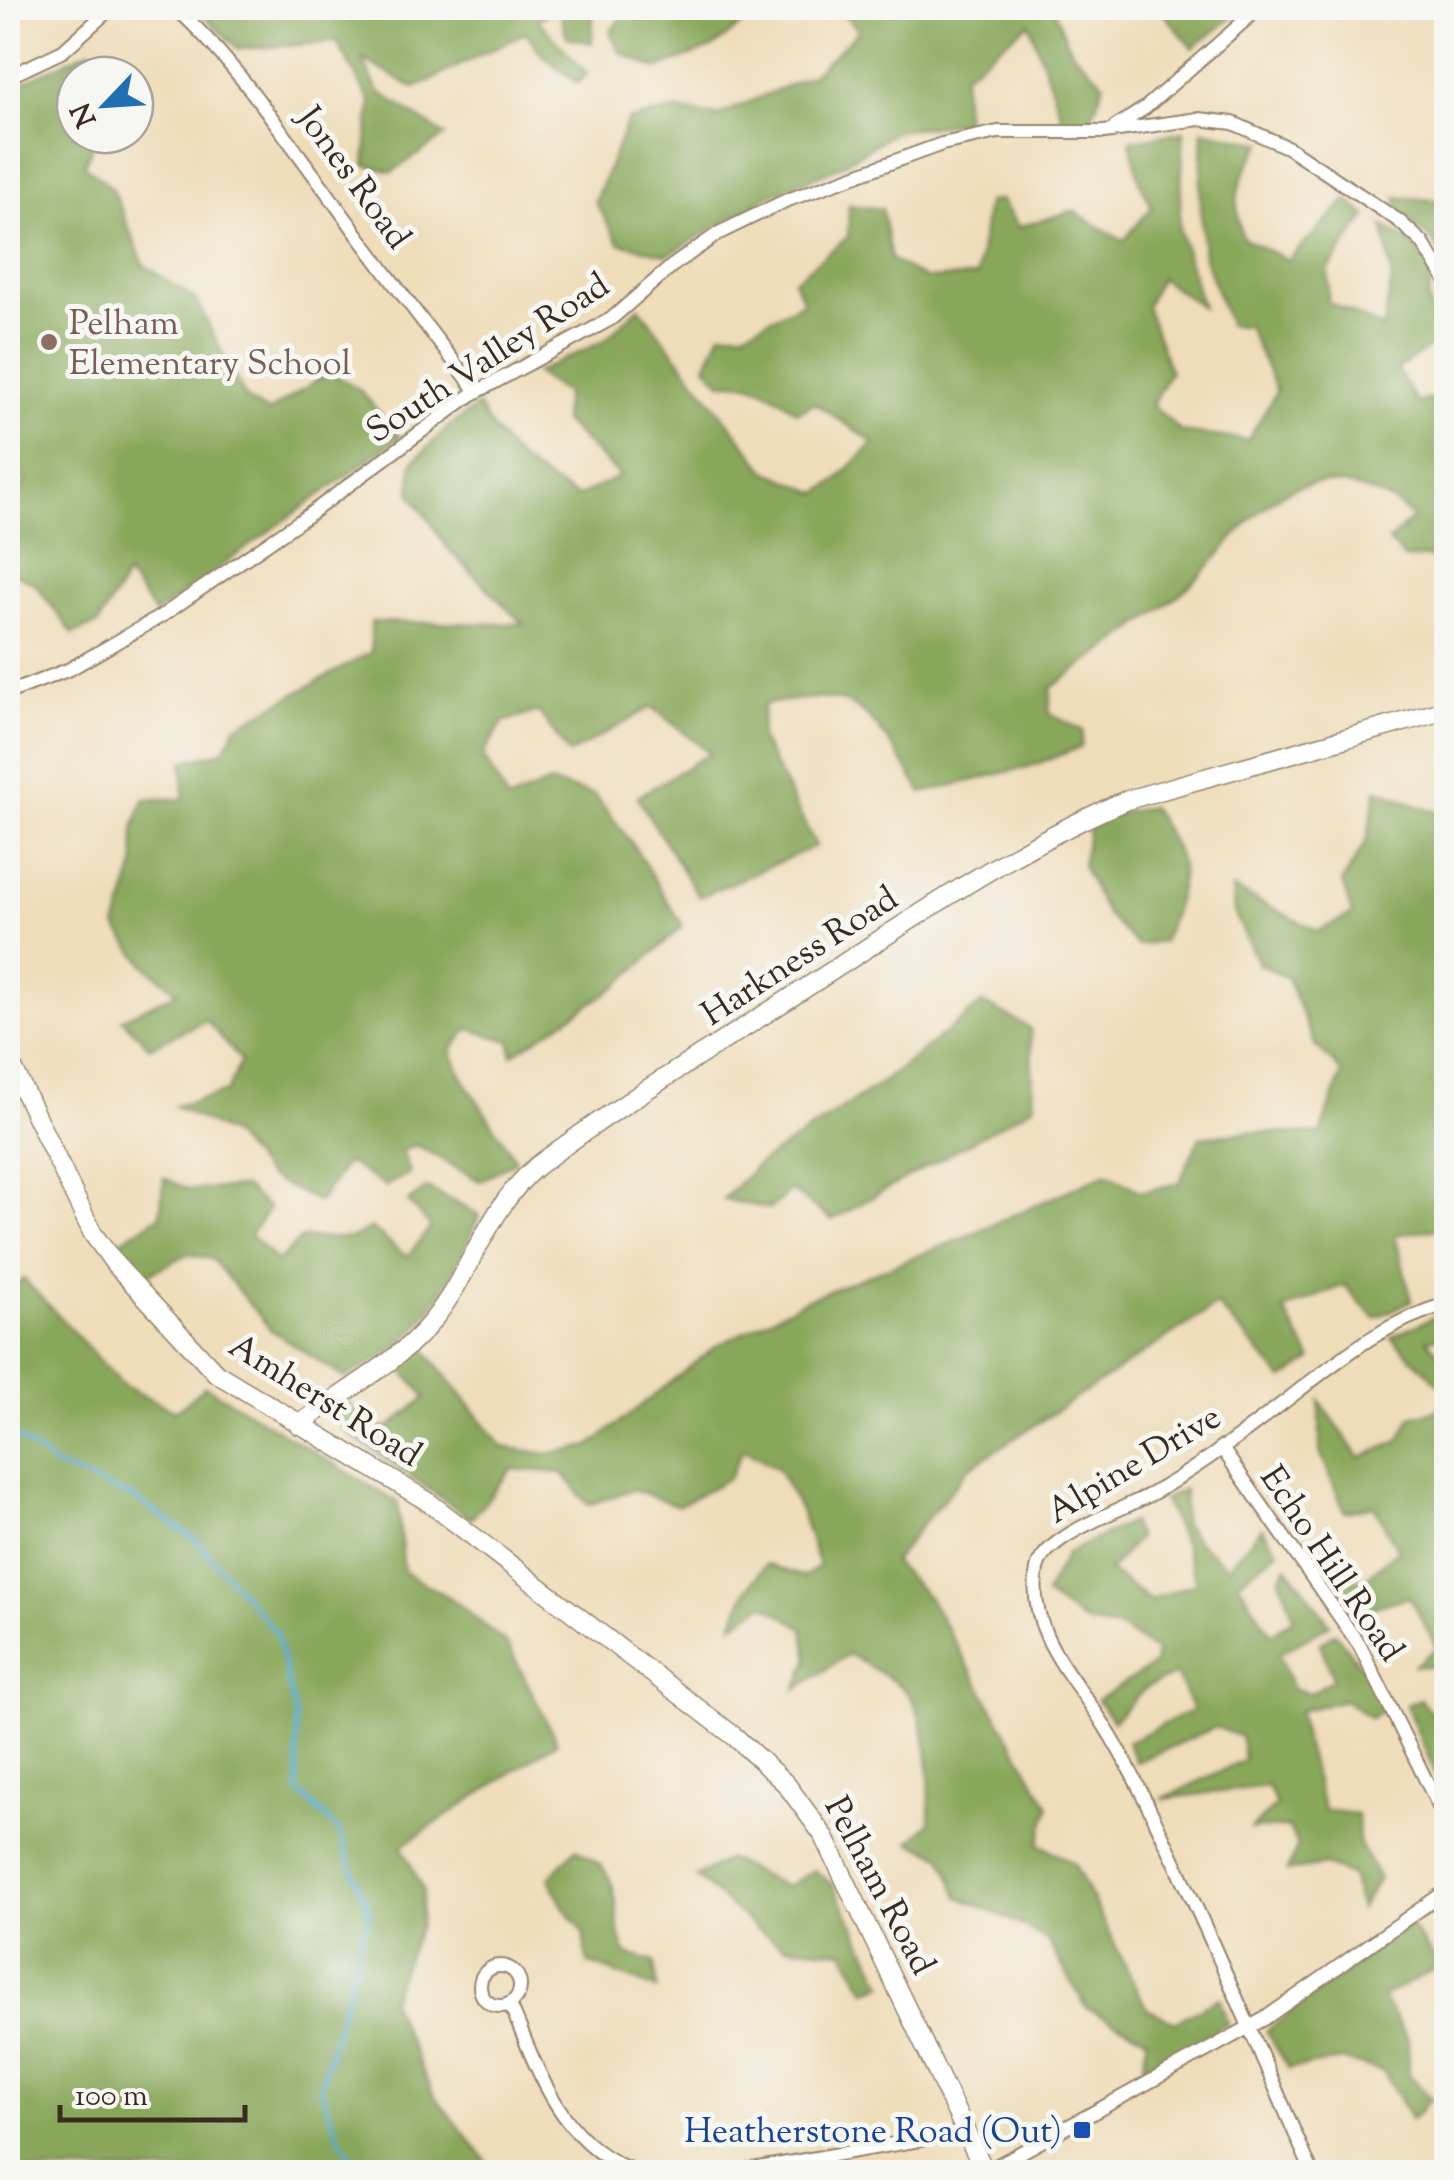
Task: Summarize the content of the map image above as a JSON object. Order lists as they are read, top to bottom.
{
  "streets": {
    "main road": ["Harkness Road", "Amherst Road", "Pelham Road"],
    "street": [
      "Jones Road",
      "South Valley Road",
      "Alpine Drive",
      "Echo Hill Road"
    ]
  },
  "crossings": [
    ["Jones Road", "South Valley Road"],
    ["Harkness Road", "Amherst Road"],
    ["Amherst Road", "Pelham Road"],
    ["Alpine Drive", "Echo Hill Road"]
  ],
  "places": {
    "other": ["Pelham Elementary School"],
    "transit": ["Heatherstone Road (Out)"]
  },
  "scale_bar": "100 m",
  "north": "bottom left"
}
